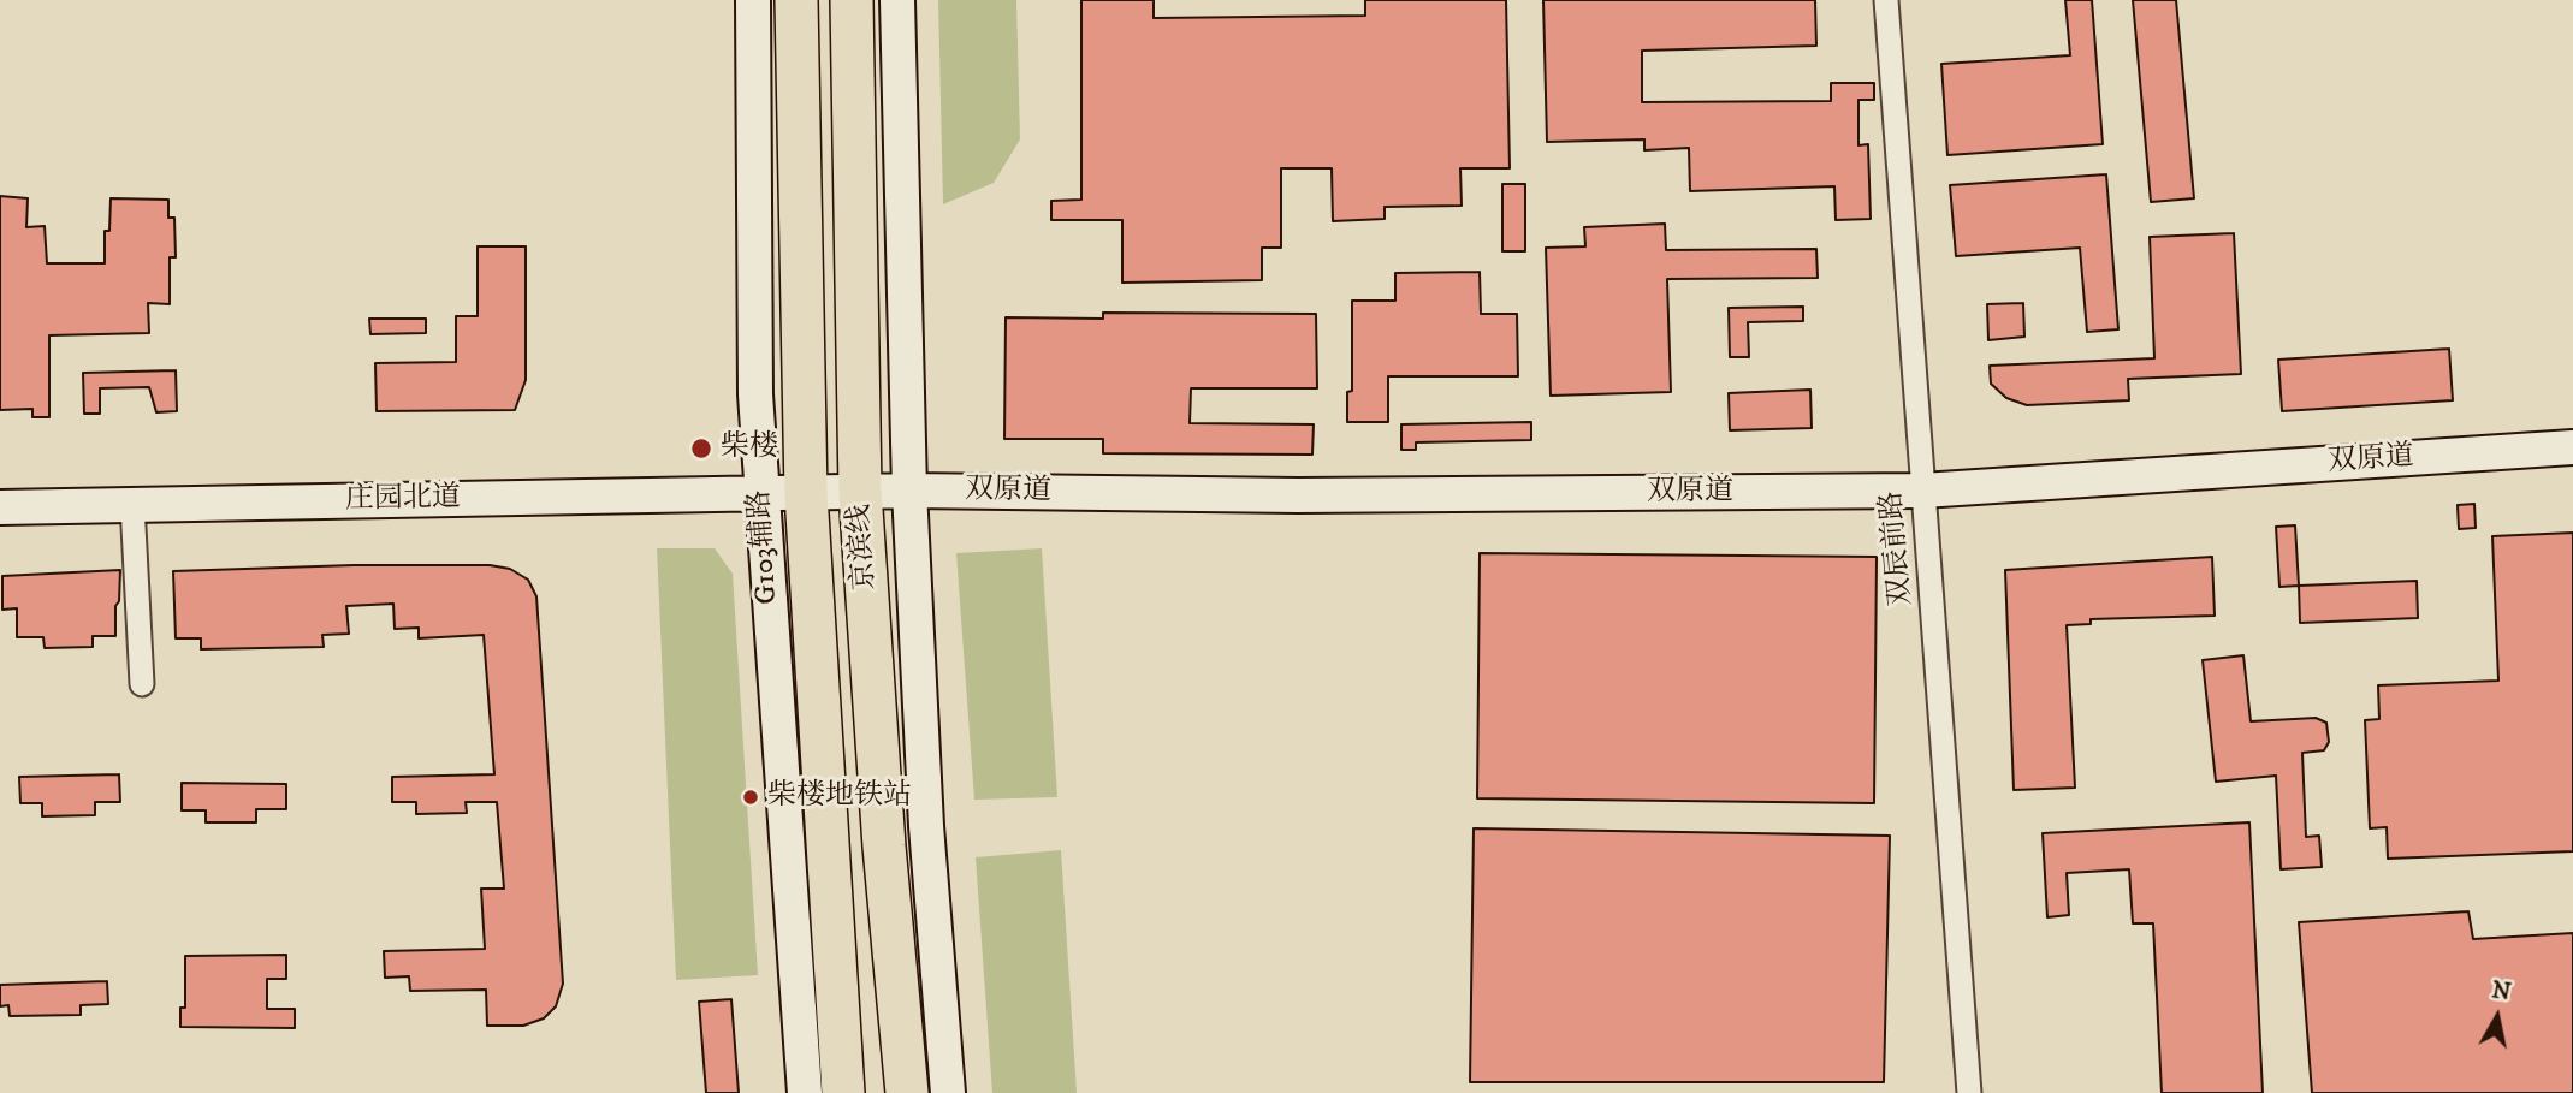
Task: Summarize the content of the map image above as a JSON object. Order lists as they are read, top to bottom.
{
  "streets": {
    "highway": ["京滨线"],
    "main road": ["双原道", "庄园北道", "G103辅路"],
    "street": ["双辰前路"]
  },
  "crossings": [
    ["双原道", "庄园北道"],
    ["双原道", "京滨线"],
    ["双原道", "双辰前路"],
    ["庄园北道", "G103辅路"],
    ["庄园北道", "京滨线"]
  ],
  "places": ["柴楼", "柴楼地铁站"],
  "north": "top"
}
